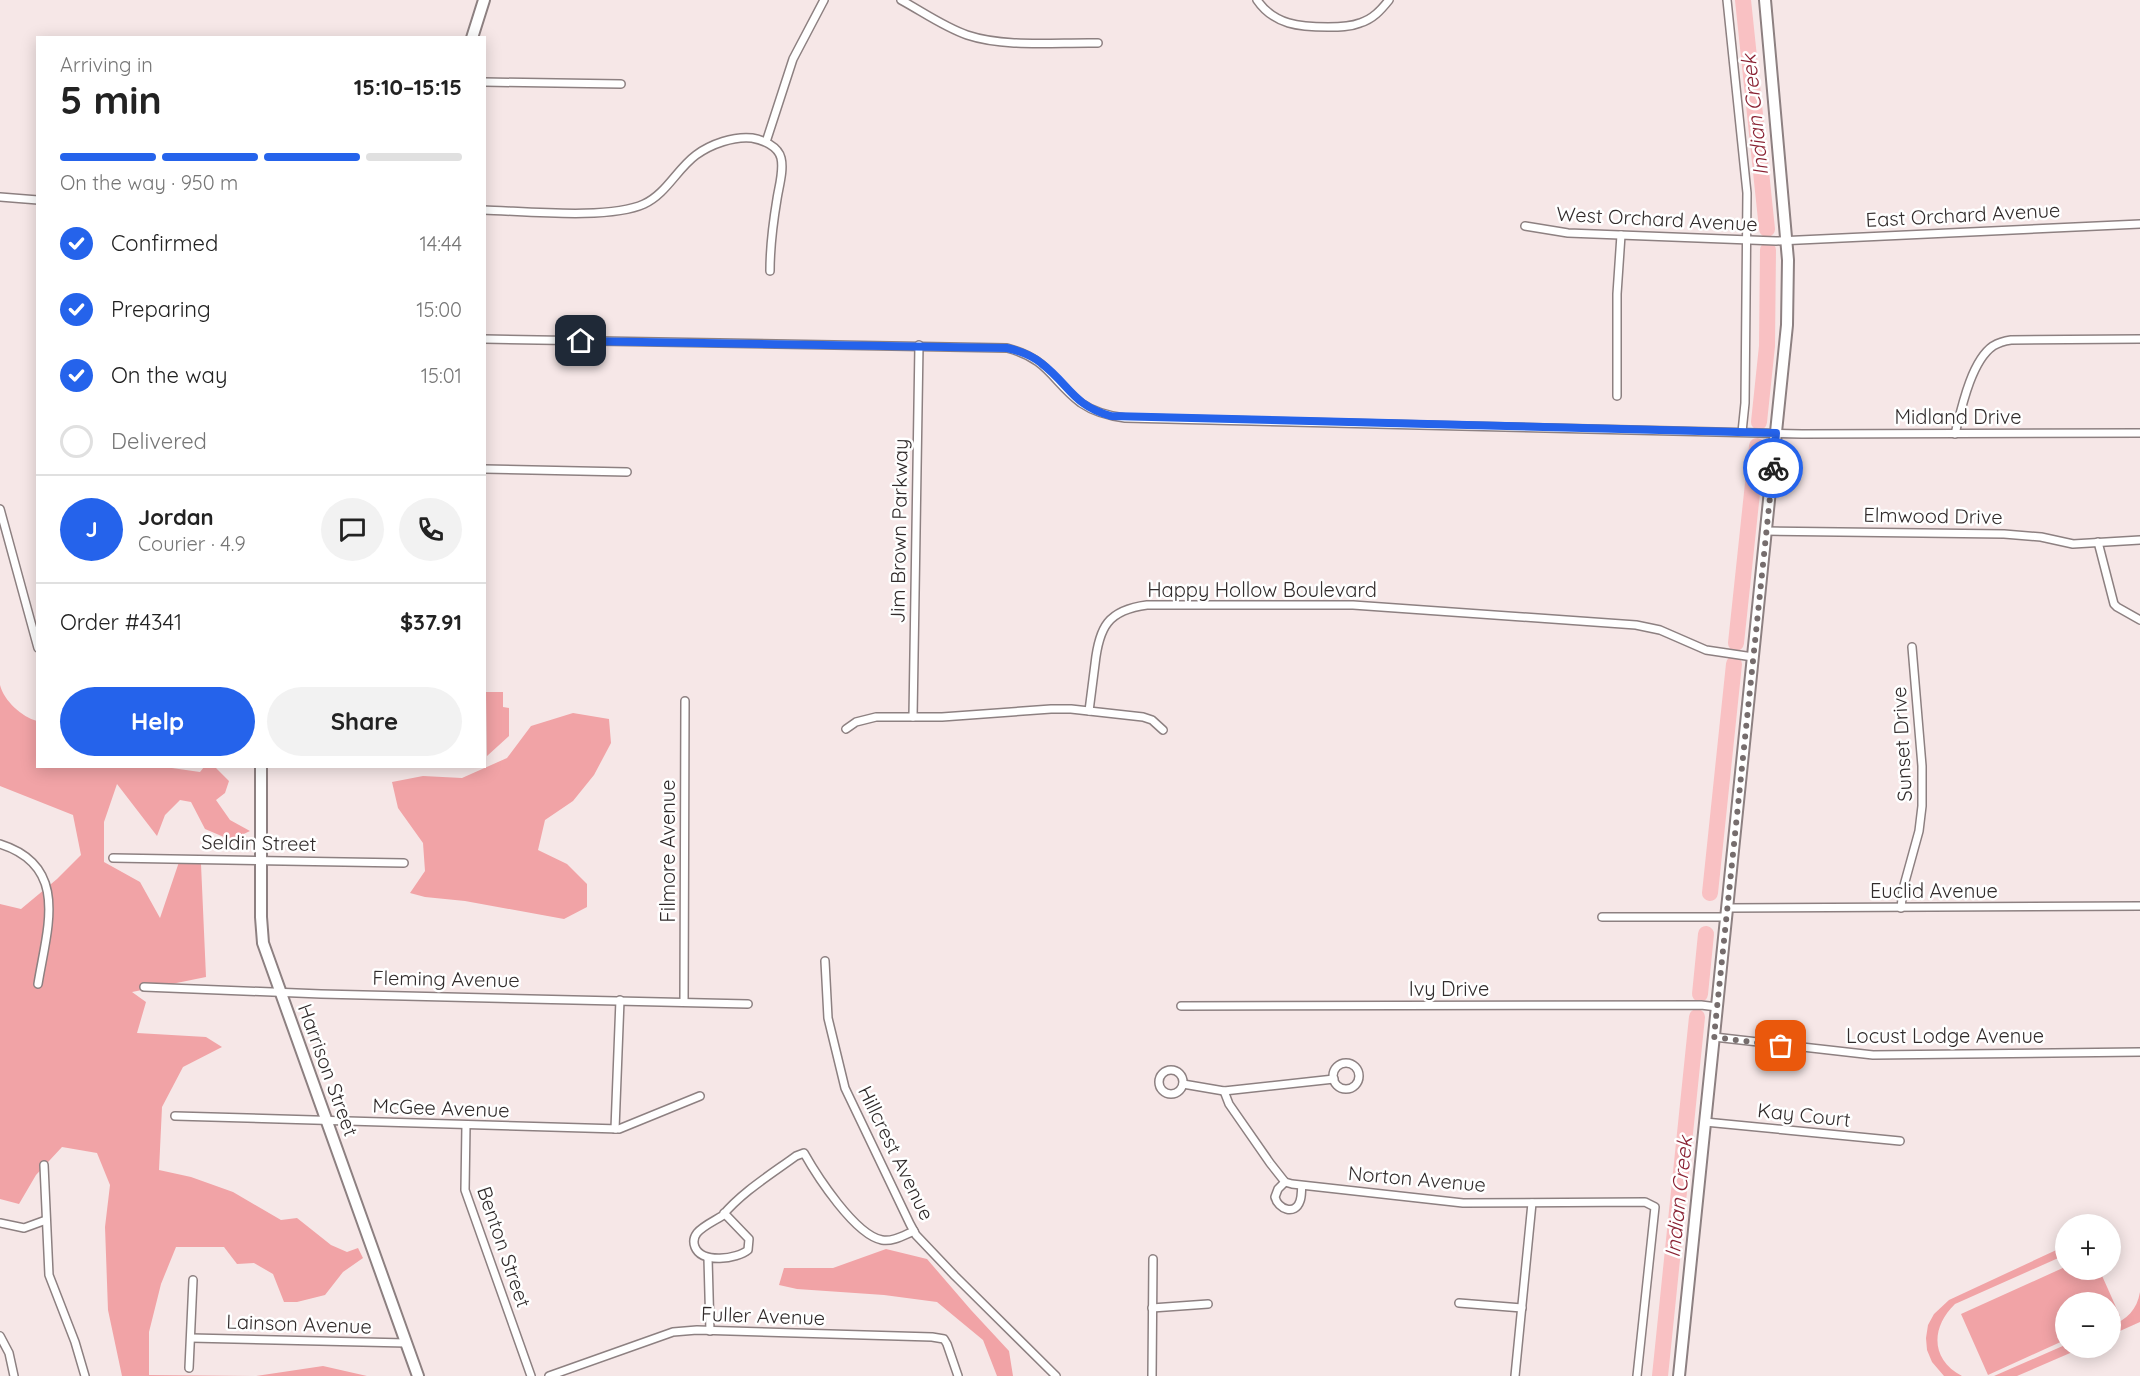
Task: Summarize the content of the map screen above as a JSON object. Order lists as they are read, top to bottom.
{
  "streets": {
    "main road": ["Harrison Street"],
    "street": [
      "East Orchard Avenue",
      "West Orchard Avenue",
      "Midland Drive",
      "Elmwood Drive",
      "Jim Brown Parkway",
      "Happy Hollow Boulevard",
      "Sunset Drive",
      "Seldin Street",
      "Filmore Avenue",
      "Euclid Avenue",
      "Fleming Avenue",
      "Ivy Drive",
      "Locust Lodge Avenue",
      "McGee Avenue",
      "Kay Court",
      "Hillcrest Avenue",
      "Norton Avenue",
      "Benton Street",
      "Fuller Avenue",
      "Lainson Avenue"
    ]
  },
  "crossings": [
    ["East Orchard Avenue", "West Orchard Avenue"],
    ["Midland Drive", "Jim Brown Parkway"],
    ["Sunset Drive", "Euclid Avenue"],
    ["Seldin Street", "Harrison Street"],
    ["Filmore Avenue", "Fleming Avenue"],
    ["Fleming Avenue", "Harrison Street"],
    ["Harrison Street", "McGee Avenue"],
    ["Harrison Street", "Lainson Avenue"],
    ["McGee Avenue", "Benton Street"]
  ],
  "water": ["Indian Creek"],
  "page": {
    "heading": ["5 min", "Arriving in", "15:10–15:15"],
    "panel": [
      "Jordan",
      "Courier · 4.9",
      "Order #4341",
      "$37.91"
    ],
    "bar": "On the way · 950 m",
    "list": [
      ["Confirmed", "14:44"],
      ["Preparing", "15:00"],
      ["On the way", "15:01"],
      "Delivered"
    ],
    "round": "J",
    "buttons": ["Help", "Share"],
    "map_buttons": ["+", "−"]
  }
}
